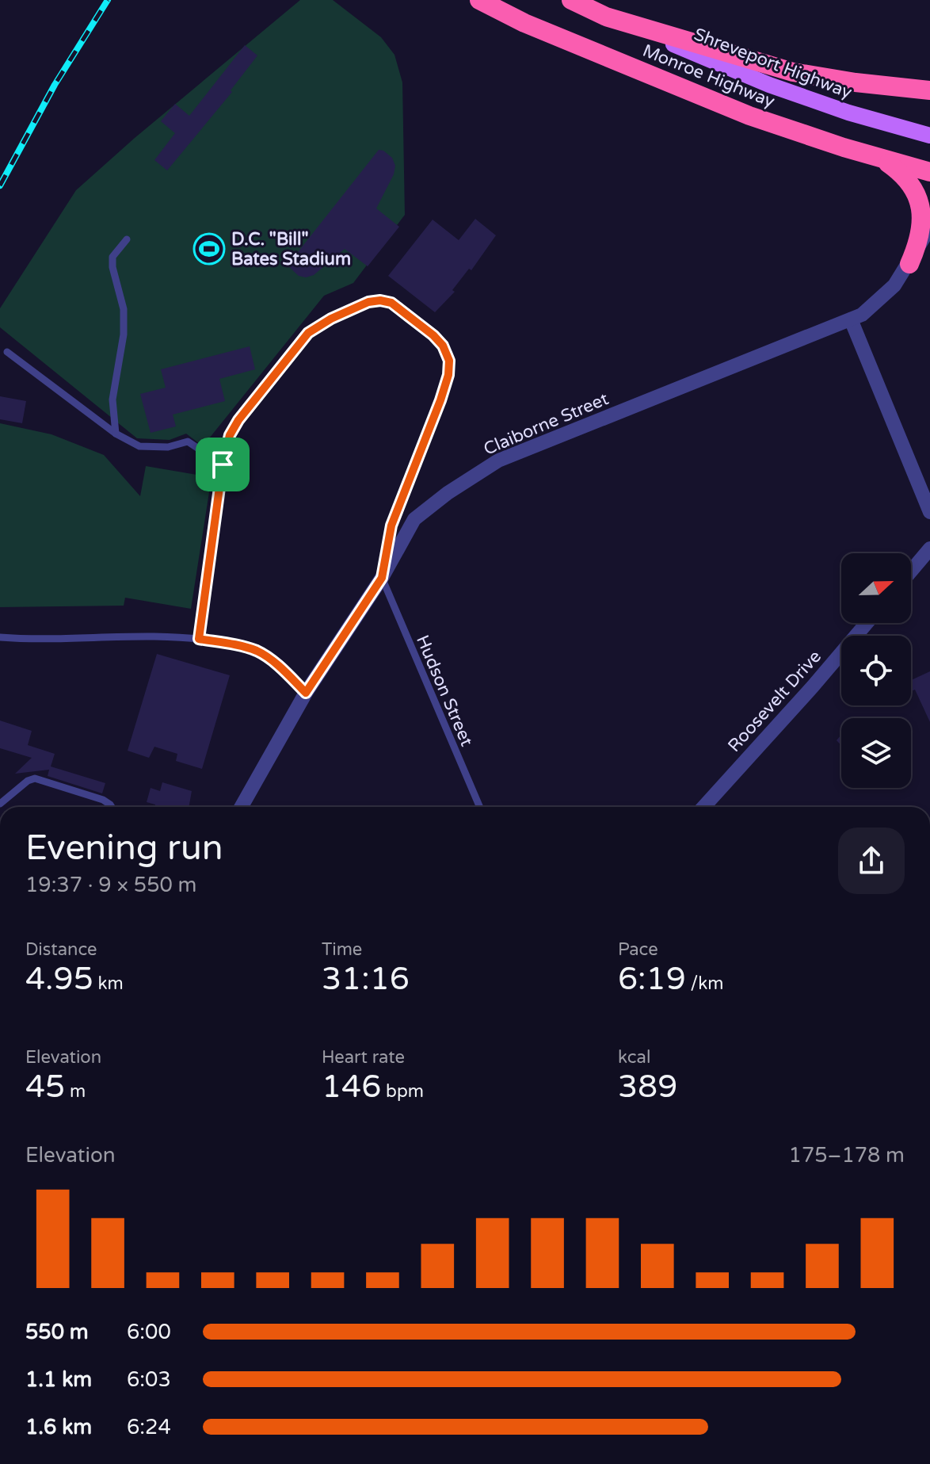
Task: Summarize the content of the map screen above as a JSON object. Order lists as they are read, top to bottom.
{
  "streets": {
    "highway": ["Monroe Highway"],
    "main road": ["Shreveport Highway"],
    "street": ["Claiborne Street", "Roosevelt Drive"],
    "lane": ["Hudson Street"]
  },
  "crossings": [
    ["Shreveport Highway", "Monroe Highway"],
    ["Claiborne Street", "Hudson Street"]
  ],
  "places": {
    "sports": ["D.C. \"Bill\" Bates Stadium"]
  },
  "north": "right",
  "page": {
    "heading": ["Evening run", "19:37 · 9 × 550 m"],
    "stats": [
      ["Distance", "4.95 km"],
      ["Time", "31:16"],
      ["Pace", "6:19 /km"],
      ["Elevation", "45 m"],
      ["Heart rate", "146 bpm"],
      ["kcal", "389"]
    ],
    "chart": ["Elevation", "175–178 m"],
    "list": [
      {
        "name": "550 m",
        "note": "6:00"
      },
      {
        "name": "1.1 km",
        "note": "6:03"
      },
      {
        "name": "1.6 km",
        "note": "6:24"
      }
    ]
  }
}
